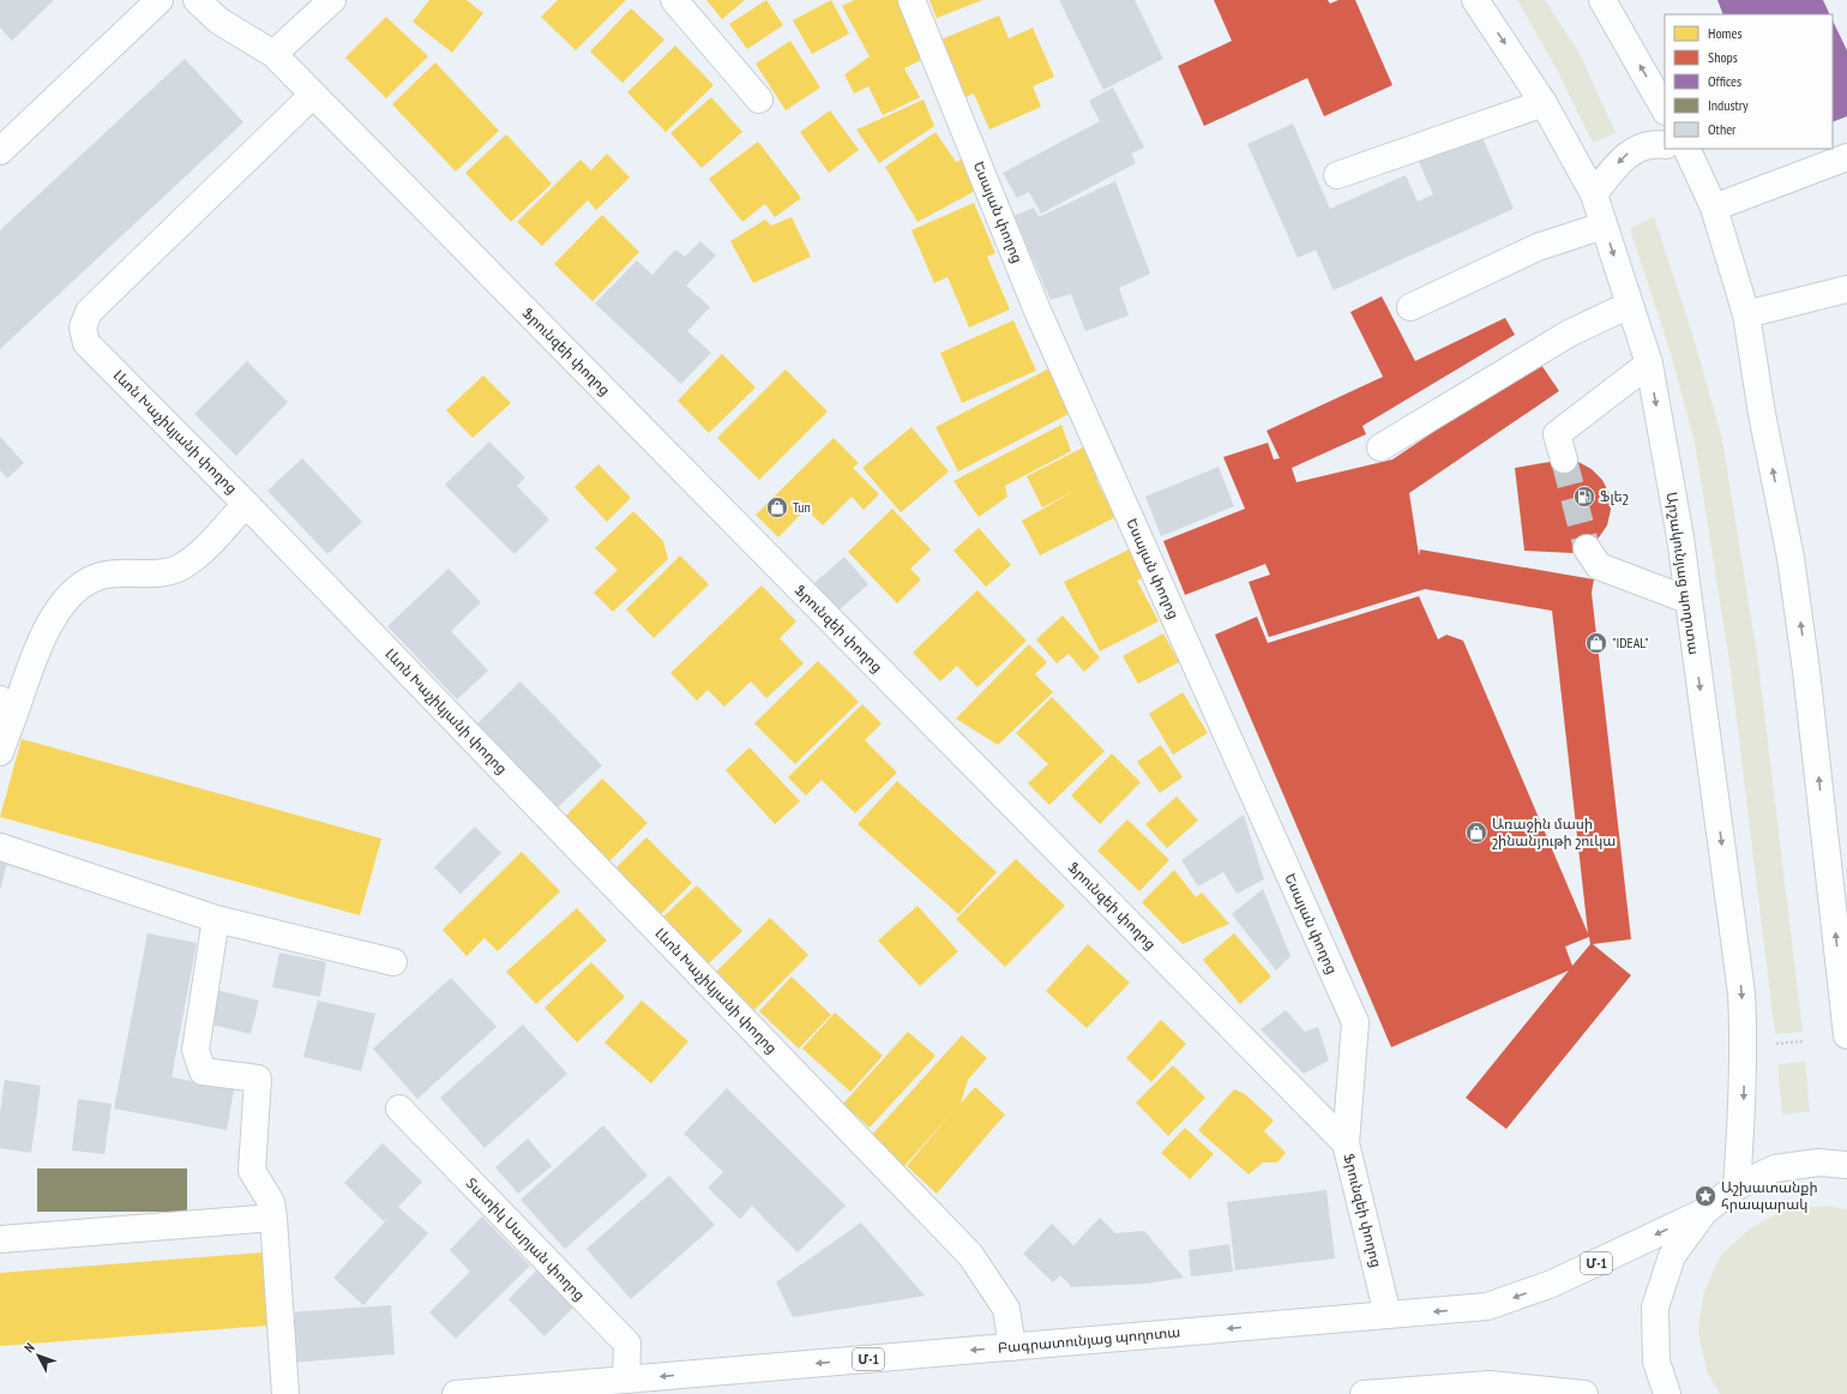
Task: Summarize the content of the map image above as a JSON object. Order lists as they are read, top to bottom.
{
  "streets": {
    "street": [
      "Եսայան փողոց",
      "Ֆրունզեի փողոց",
      "Լևոն Խաչիկյանի փողոց",
      "Արշակունյաց պողոտա",
      "Տատիկ Սարյան փողոց",
      "Մ-1",
      "Բագրատունյաց պողոտա"
    ]
  },
  "crossings": [
    ["Եսայան փողոց", "Ֆրունզեի փողոց"],
    ["Ֆրունզեի փողոց", "Լևոն Խաչիկյանի փողոց"],
    ["Ֆրունզեի փողոց", "Բագրատունյաց պողոտա"],
    ["Լևոն Խաչիկյանի փողոց", "Բագրատունյաց պողոտա"],
    ["Տատիկ Սարյան փողոց", "Բագրատունյաց պողոտա"]
  ],
  "one_way": ["Բագրատունյաց պողոտա"],
  "places": {
    "fuel station": ["Ֆլեշ"],
    "shop": ["Tun", "\"IDEAL\"", "Առաջին մասի շինանյութի շուկա"],
    "place": ["Աշխատանքի հրապարակ"]
  },
  "legend": [
    "Homes",
    "Shops",
    "Offices",
    "Industry",
    "Other"
  ],
  "north": "top left"
}
